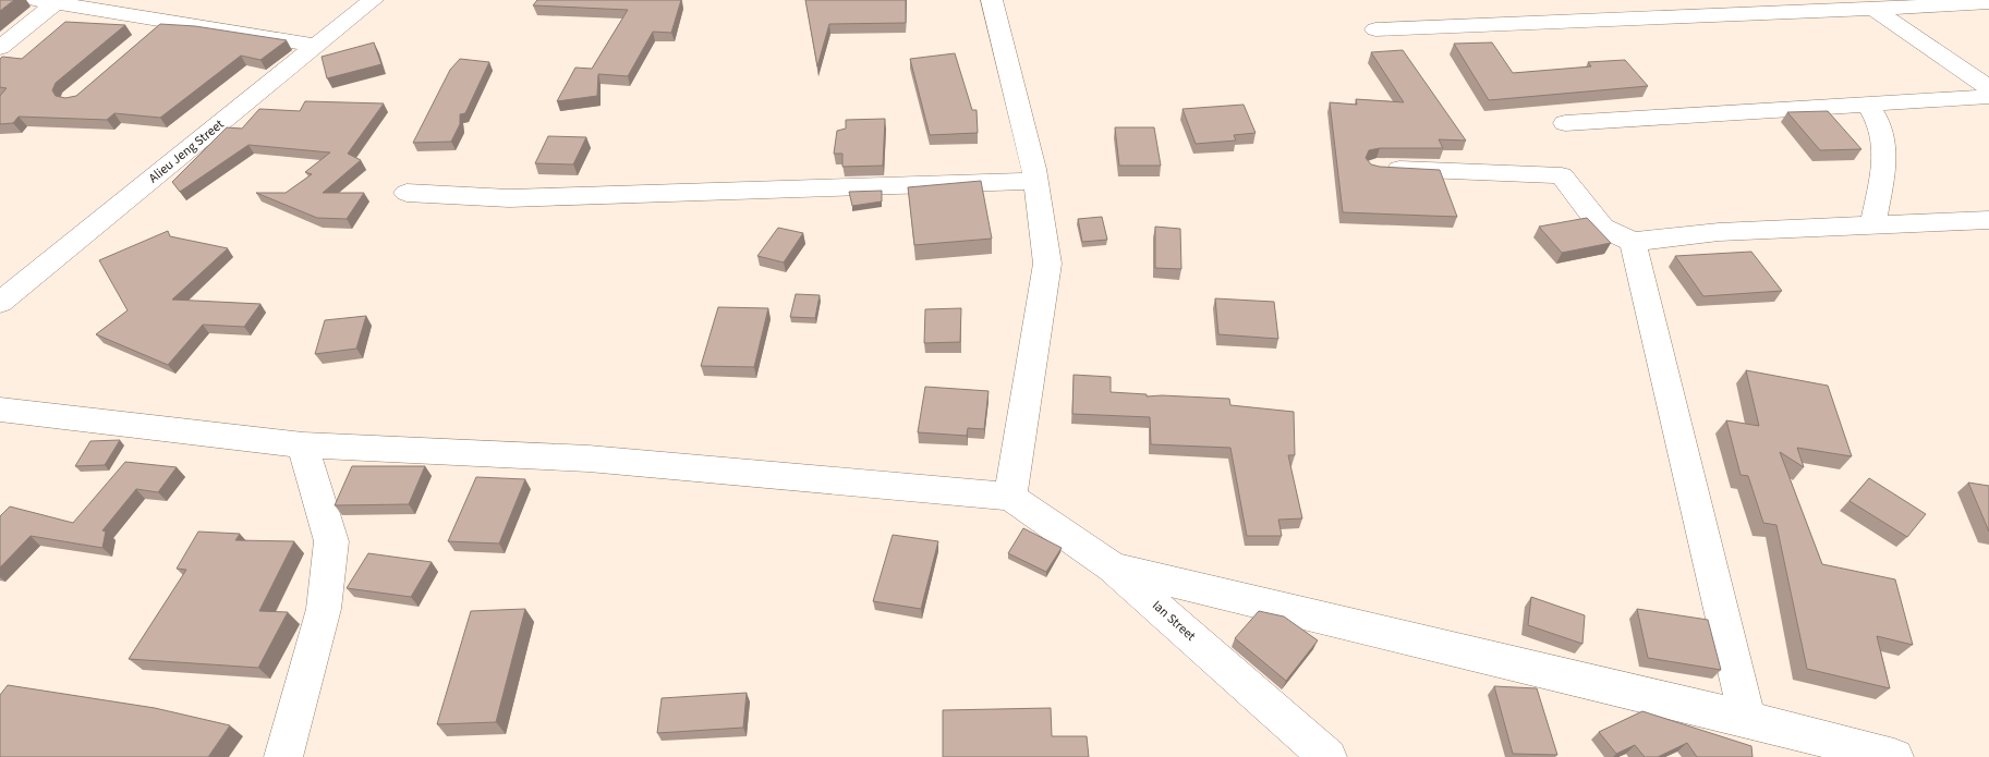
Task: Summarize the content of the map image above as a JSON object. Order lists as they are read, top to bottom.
{
  "streets": {
    "street": ["Alieu Jeng Street", "Ian Street"]
  }
}
